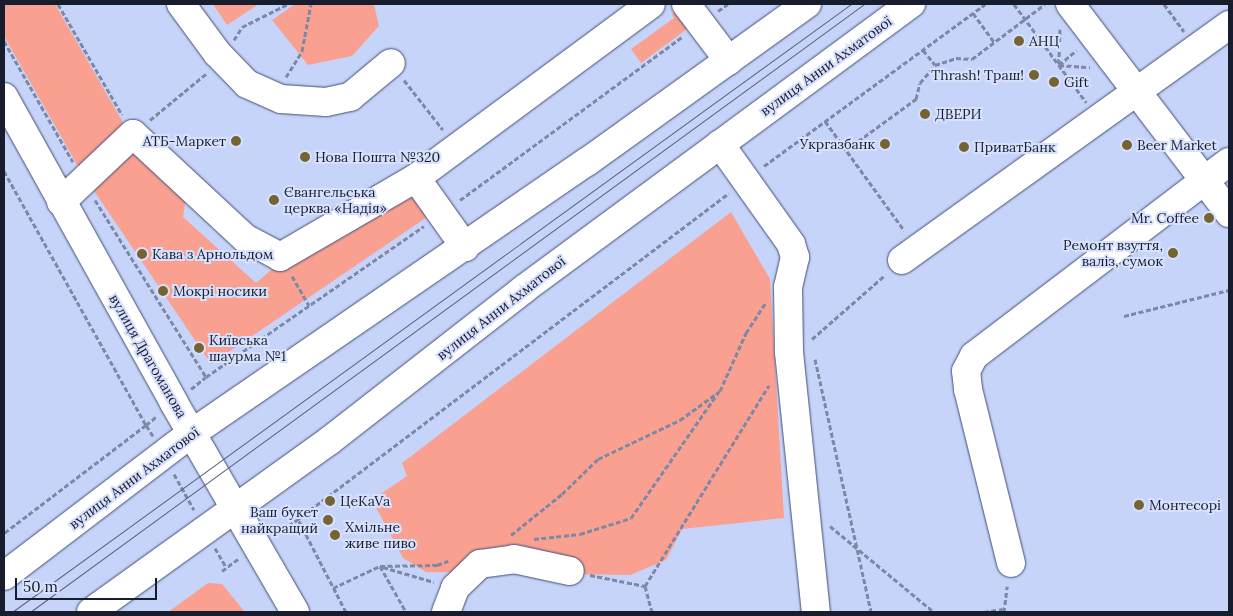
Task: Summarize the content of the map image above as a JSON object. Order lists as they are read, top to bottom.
{
  "streets": {
    "main road": ["вулиця Анни Ахматової", "вулиця Драгоманова"]
  },
  "crossings": [
    ["вулиця Анни Ахматової", "вулиця Драгоманова"]
  ],
  "places": [
    "АНЦ",
    "Thrash! Траш!",
    "Gift",
    "ДВЕРИ",
    "АТБ-Маркет",
    "Укргазбанк",
    "Beer Market",
    "ПриватБанк",
    "Нова Пошта №320",
    "Євангельська церква «Надія»",
    "Mr. Coffee",
    "Ремонт взуття, валіз, сумок",
    "Кава з Арнольдом",
    "Мокрі носики",
    "Київська шаурма №1",
    "ЦеKaVa",
    "Монтесорі",
    "Ваш букет найкращий",
    "Хмільне живе пиво"
  ],
  "scale_bar": "50 m"
}
